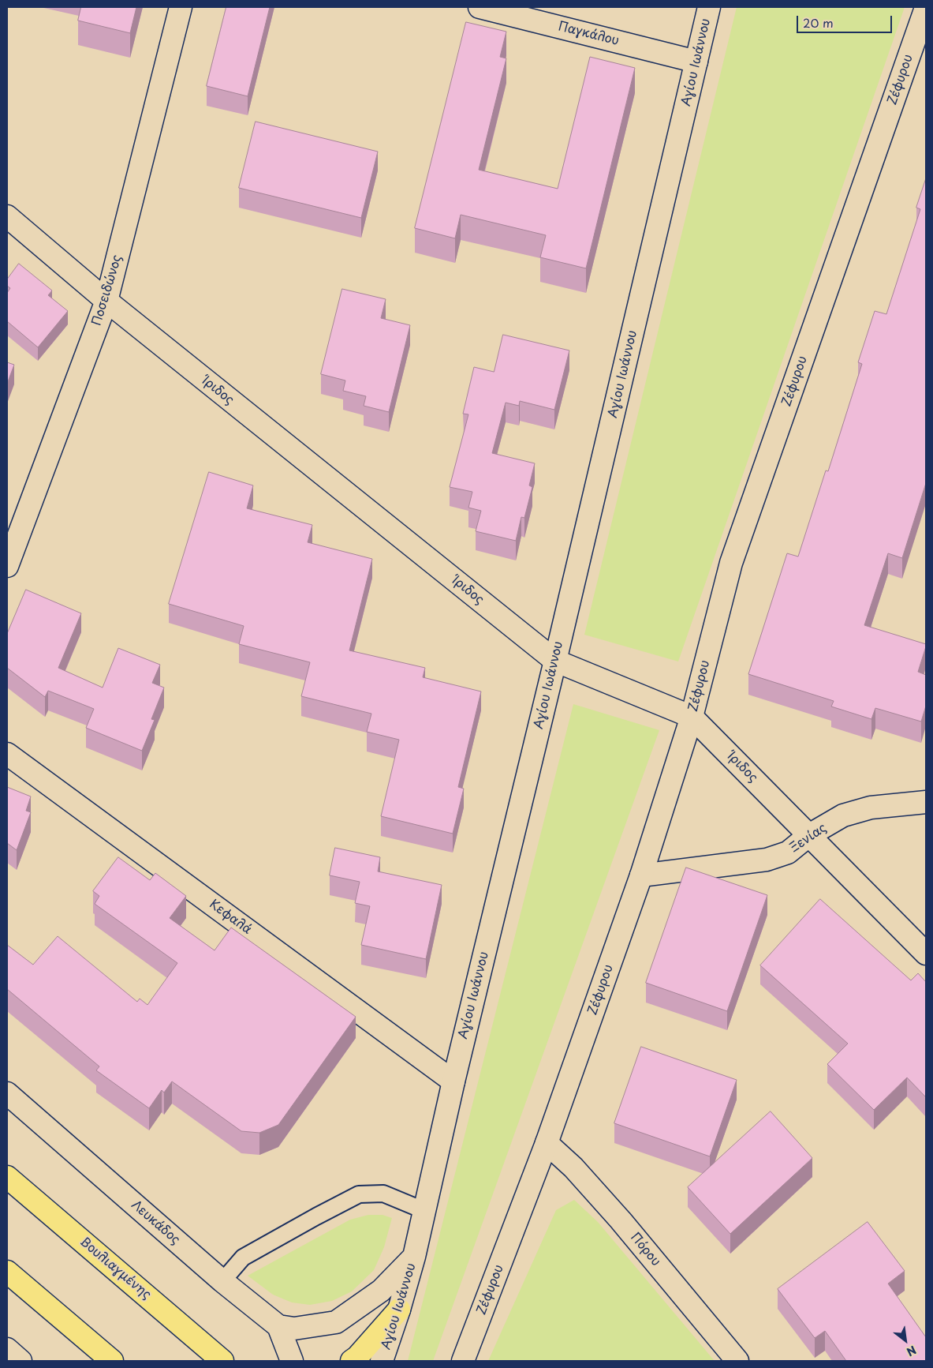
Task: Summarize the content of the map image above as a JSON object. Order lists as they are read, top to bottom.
{
  "streets": {
    "main road": ["Βουλιαγμένης"],
    "street": [
      "Παγκάλου",
      "Αγίου Ιωάννου",
      "Ζέφυρου",
      "Ποσειδώνος",
      "Ίριδος",
      "Ξενίας",
      "Κεφαλά",
      "Λευκάδος",
      "Πόρου"
    ]
  },
  "crossings": [
    ["Παγκάλου", "Αγίου Ιωάννου"],
    ["Αγίου Ιωάννου", "Ίριδος"],
    ["Αγίου Ιωάννου", "Κεφαλά"],
    ["Ζέφυρου", "Ίριδος"],
    ["Ζέφυρου", "Ξενίας"],
    ["Ζέφυρου", "Πόρου"],
    ["Ποσειδώνος", "Ίριδος"],
    ["Ίριδος", "Ξενίας"]
  ],
  "scale_bar": "20 m",
  "north": "bottom right"
}
